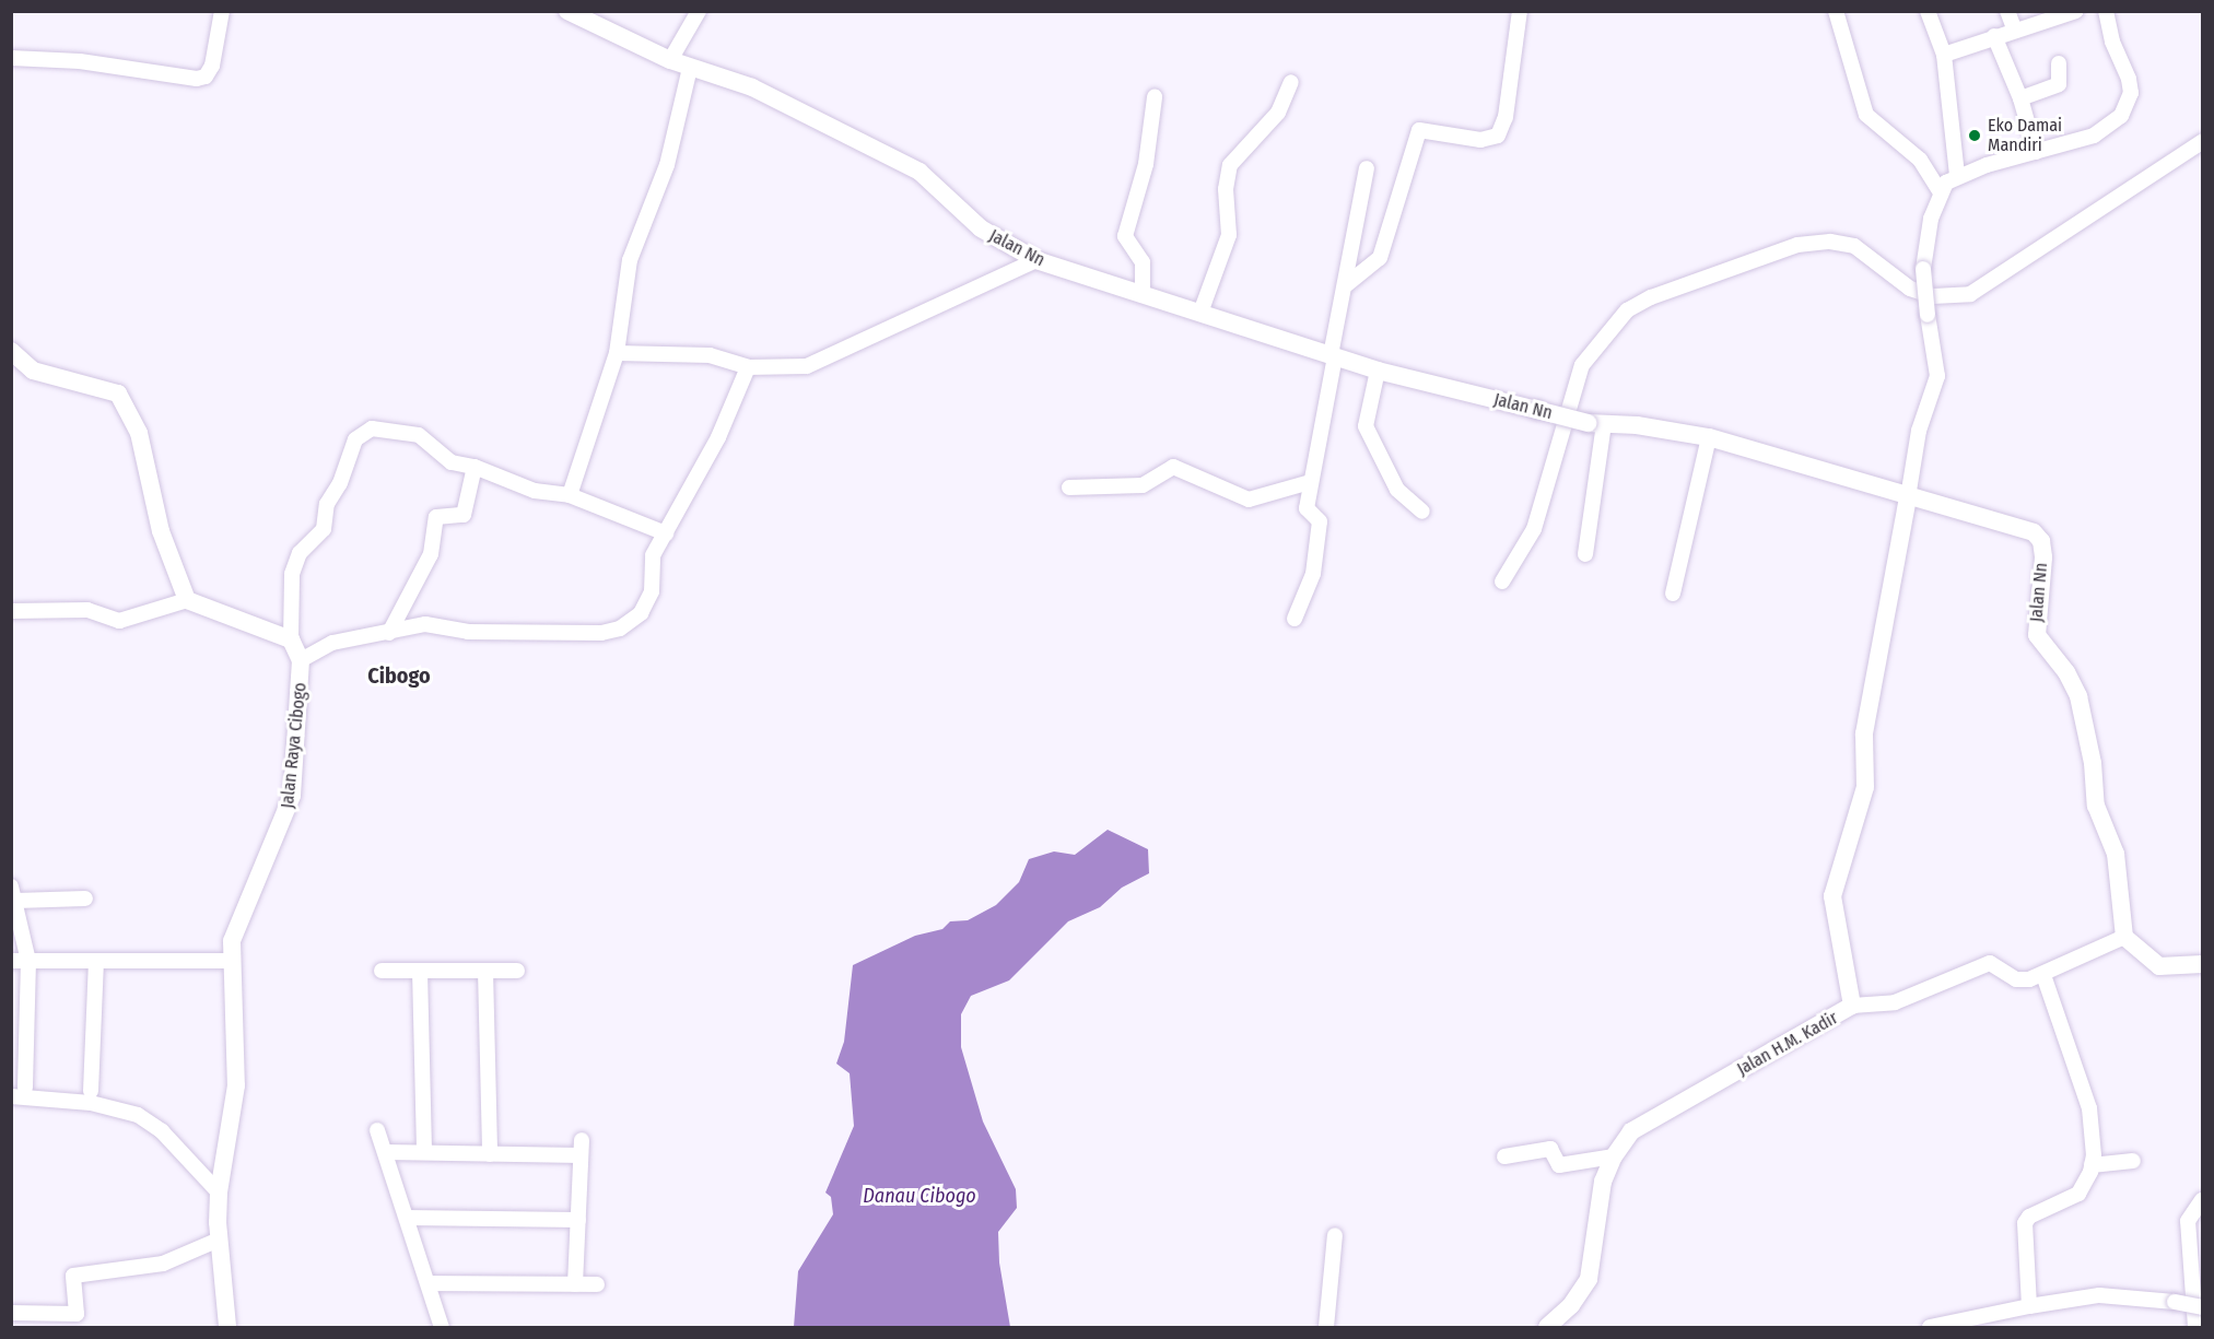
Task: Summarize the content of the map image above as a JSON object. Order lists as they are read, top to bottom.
{
  "streets": {
    "street": ["Jalan Nn", "Jalan Raya Cibogo", "Jalan H.M. Kadir"]
  },
  "crossings": [
    ["Jalan Nn", "Jalan H.M. Kadir"]
  ],
  "districts": ["Cibogo"],
  "water": ["Danau Cibogo"],
  "places": ["Eko Damai Mandiri"]
}
